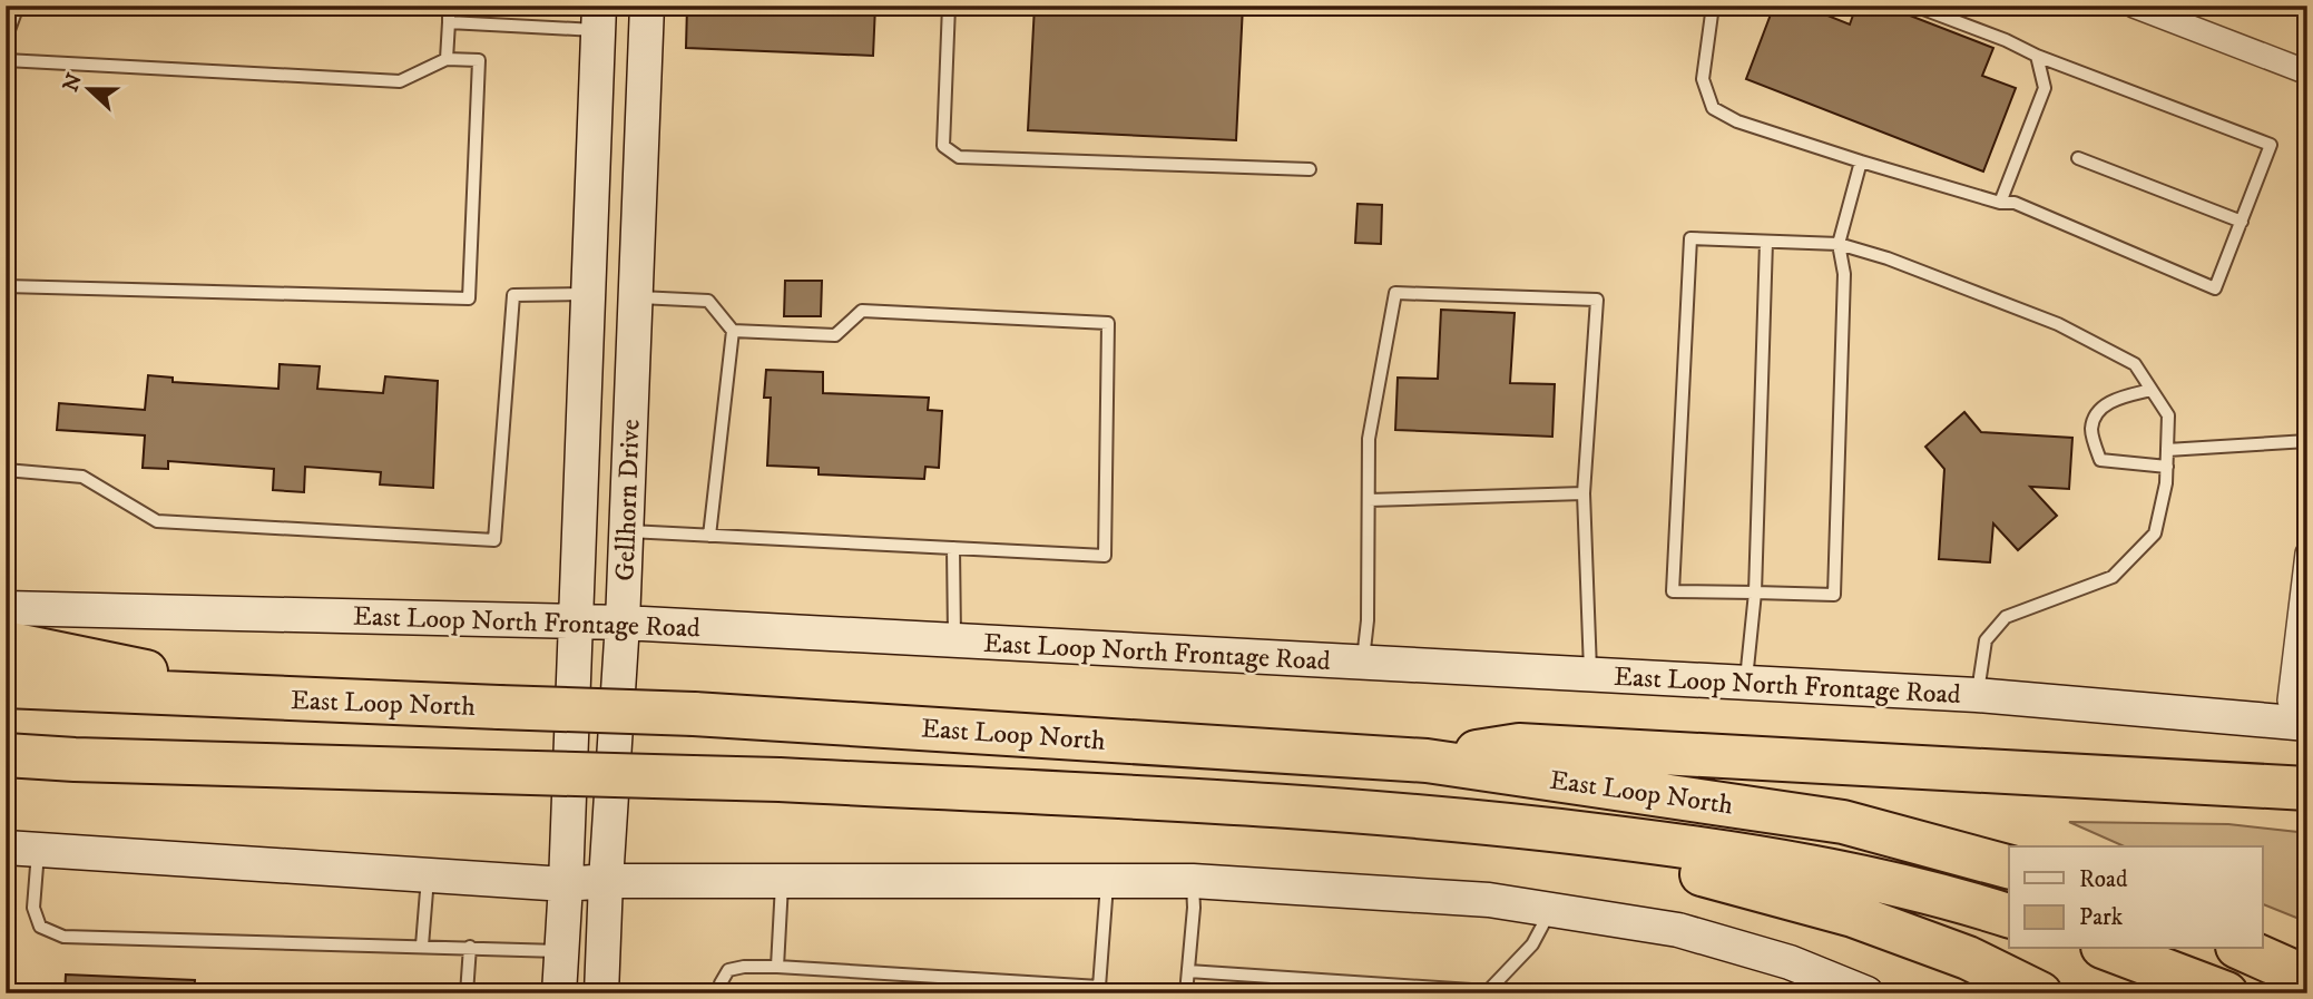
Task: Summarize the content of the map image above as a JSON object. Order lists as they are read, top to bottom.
{
  "streets": {
    "highway": ["East Loop North"],
    "main road": ["Gellhorn Drive", "East Loop North Frontage Road"]
  },
  "crossings": [
    ["Gellhorn Drive", "East Loop North Frontage Road"]
  ],
  "legend": ["Road", "Park"],
  "north": "left"
}
